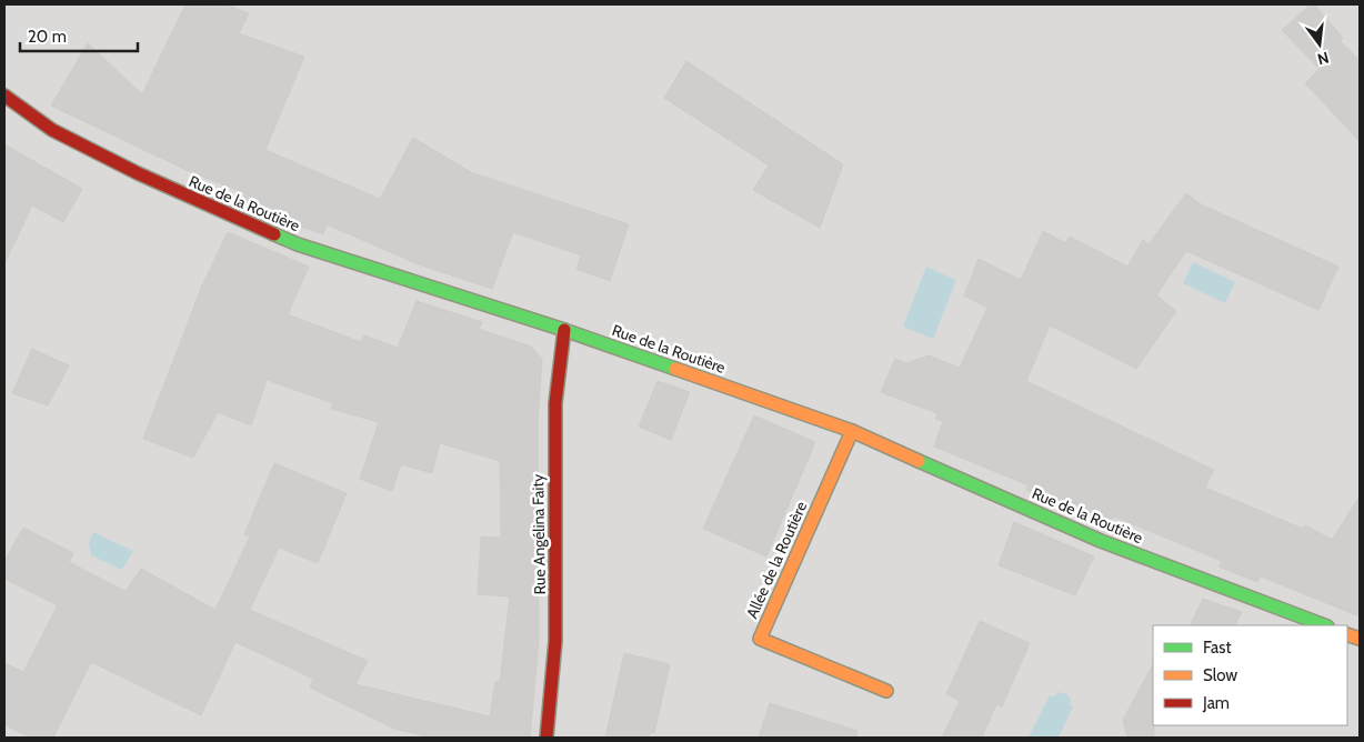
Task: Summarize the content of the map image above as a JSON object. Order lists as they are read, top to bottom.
{
  "streets": {
    "street": ["Rue de la Routière", "Rue Angélina Faity", "Allée de la Routière"]
  },
  "crossings": [
    ["Rue de la Routière", "Rue Angélina Faity"],
    ["Rue de la Routière", "Allée de la Routière"]
  ],
  "legend": ["Fast", "Slow", "Jam"],
  "scale_bar": "20 m",
  "north": "bottom"
}
